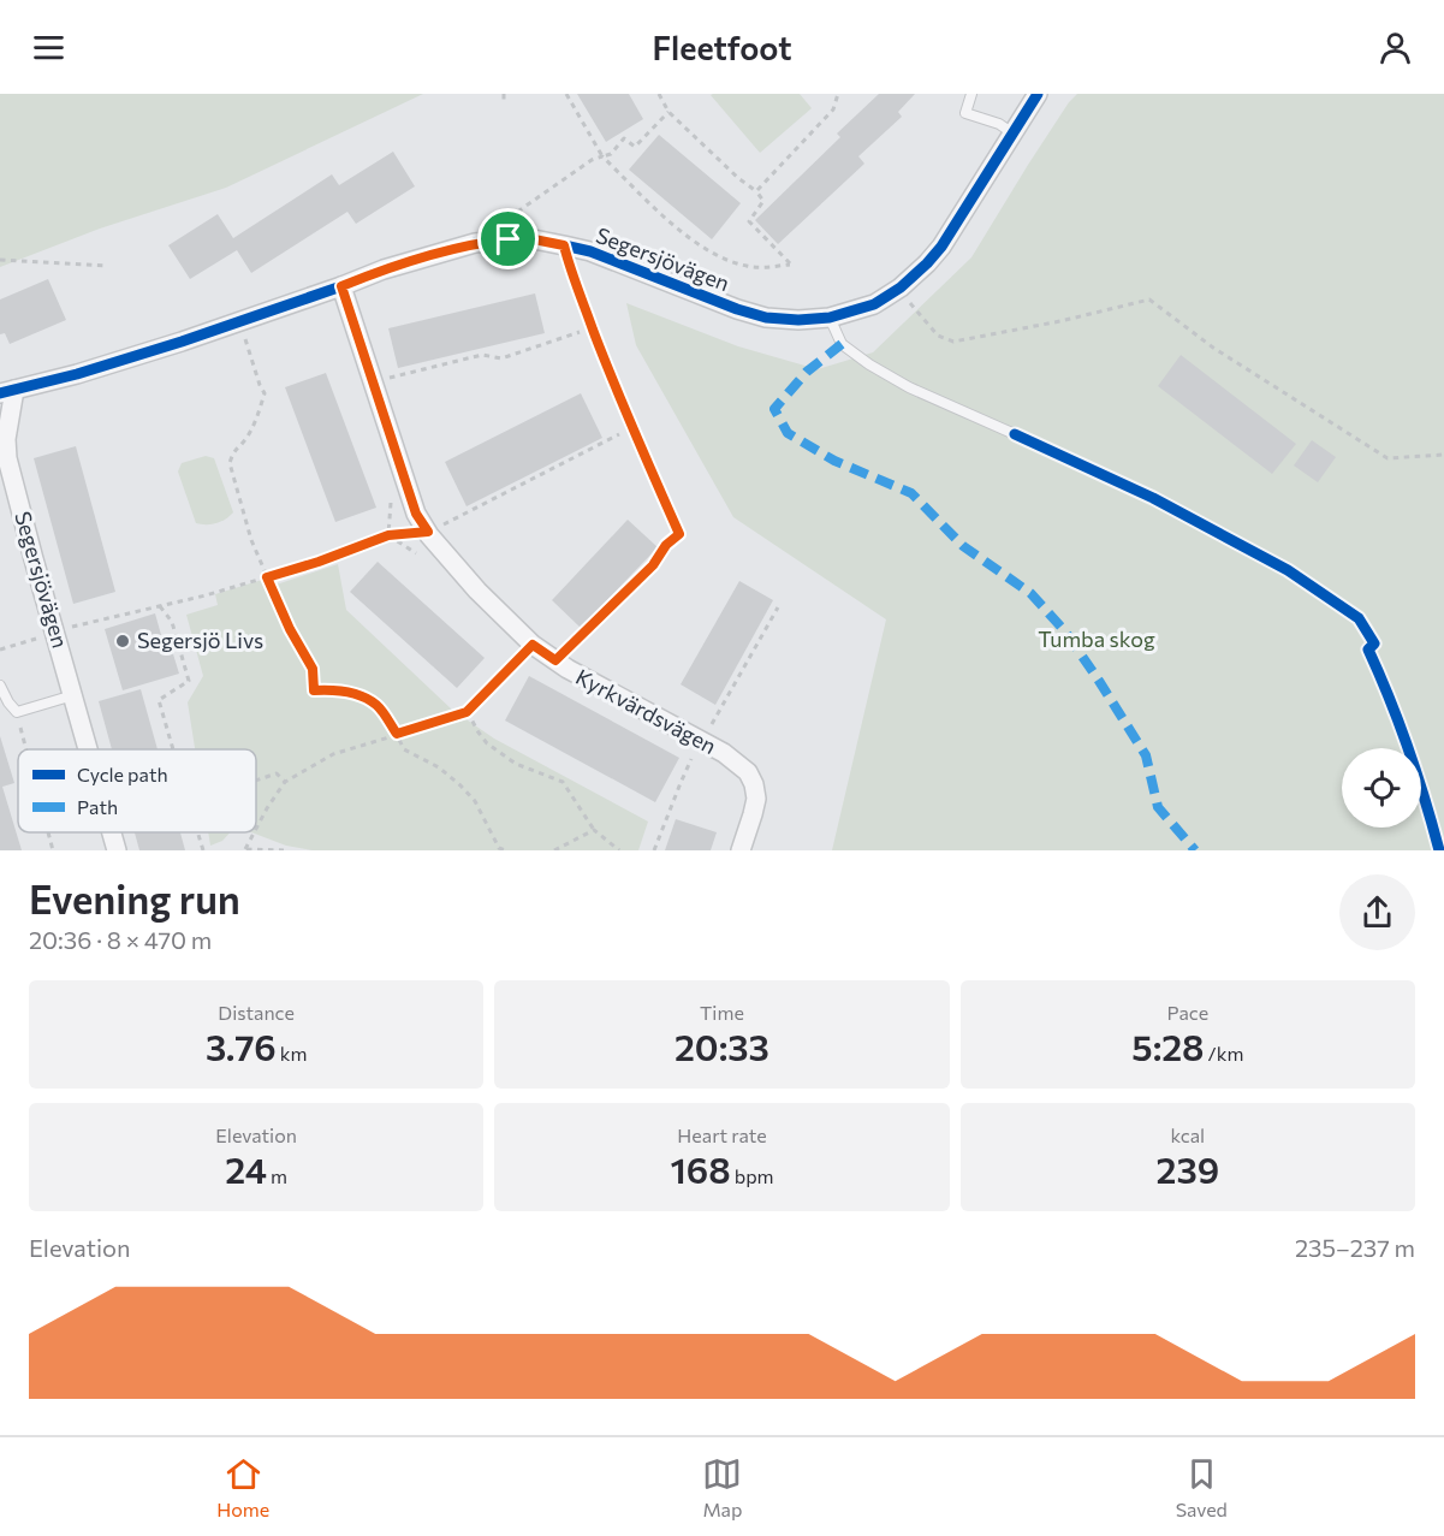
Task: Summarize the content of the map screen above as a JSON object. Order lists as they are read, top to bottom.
{
  "streets": {
    "street": ["Segersjövägen", "Kyrkvärdsvägen"]
  },
  "crossings": [
    ["Segersjövägen", "Kyrkvärdsvägen"]
  ],
  "parks": ["Tumba skog"],
  "places": ["Segersjö Livs"],
  "legend": ["Cycle path", "Path"],
  "page": {
    "header": "Fleetfoot",
    "heading": ["Evening run", "20:36 · 8 × 470 m"],
    "stats": [
      ["Distance", "3.76 km"],
      ["Time", "20:33"],
      ["Pace", "5:28 /km"],
      ["Elevation", "24 m"],
      ["Heart rate", "168 bpm"],
      ["kcal", "239"]
    ],
    "chart": ["Elevation", "235–237 m"],
    "tabs": ["Home", "Map", "Saved"]
  }
}
